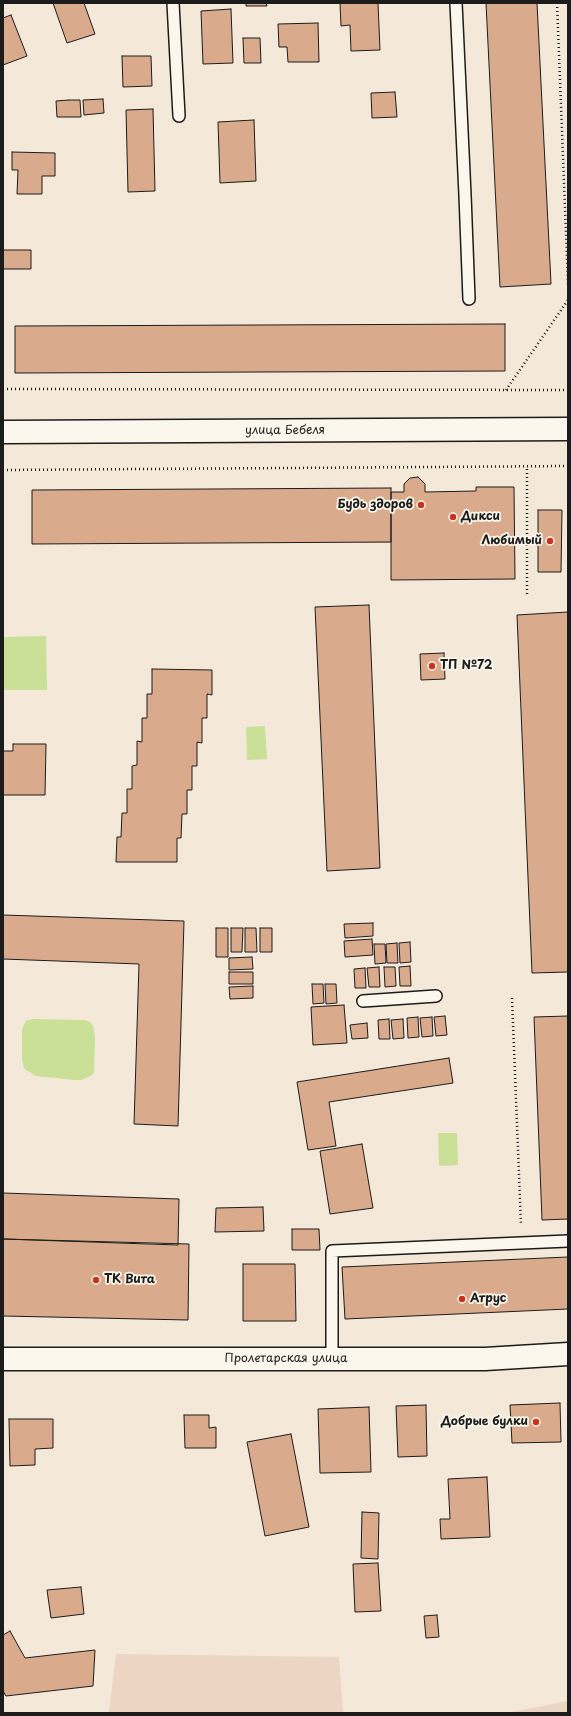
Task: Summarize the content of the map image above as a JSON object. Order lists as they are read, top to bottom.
{
  "streets": {
    "main road": ["улица Бебеля", "Пролетарская улица"]
  },
  "places": [
    "Будь здоров",
    "Дикси",
    "Любимый",
    "ТП №72",
    "ТК Вита",
    "Атрус",
    "Добрые булки"
  ]
}
